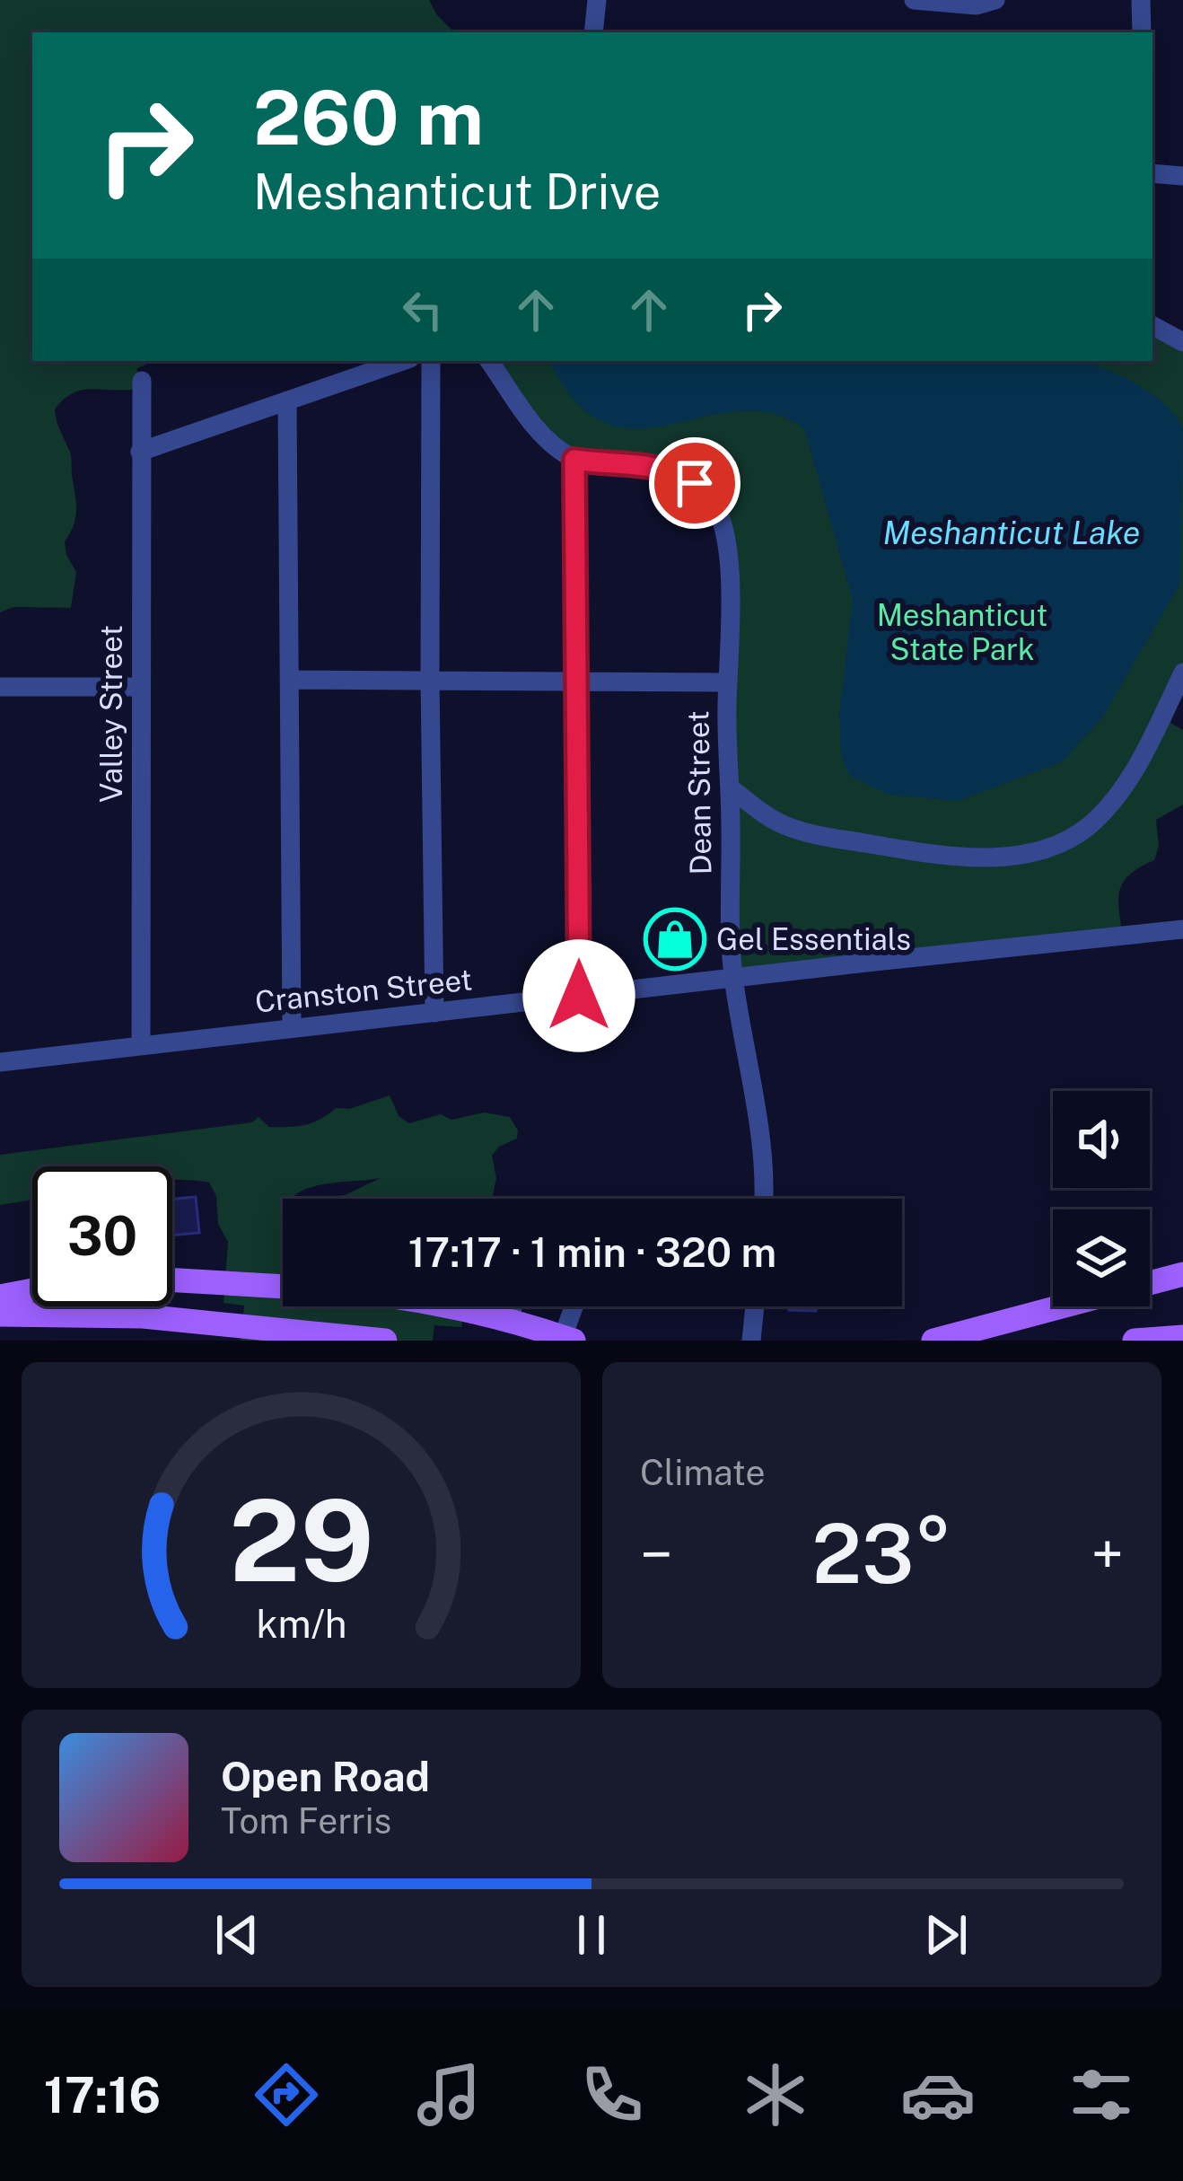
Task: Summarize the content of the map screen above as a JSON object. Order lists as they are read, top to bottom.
{
  "streets": {
    "street": ["Valley Street", "Dean Street", "Cranston Street"]
  },
  "crossings": [
    ["Valley Street", "Cranston Street"],
    ["Dean Street", "Cranston Street"]
  ],
  "water": ["Meshanticut Lake"],
  "parks": ["Meshanticut State Park"],
  "places": {
    "shop": ["Gel Essentials"]
  },
  "page": {
    "turn": ["260 m", "Meshanticut Drive"],
    "limit": "30",
    "trip": "17:17 · 1 min · 320 m",
    "tile": "Climate",
    "heat": ["−", "23°", "+"],
    "song": ["Open Road", "Tom Ferris"],
    "tabs": "17:16",
    "gauge": ["29", "km/h"]
  }
}
